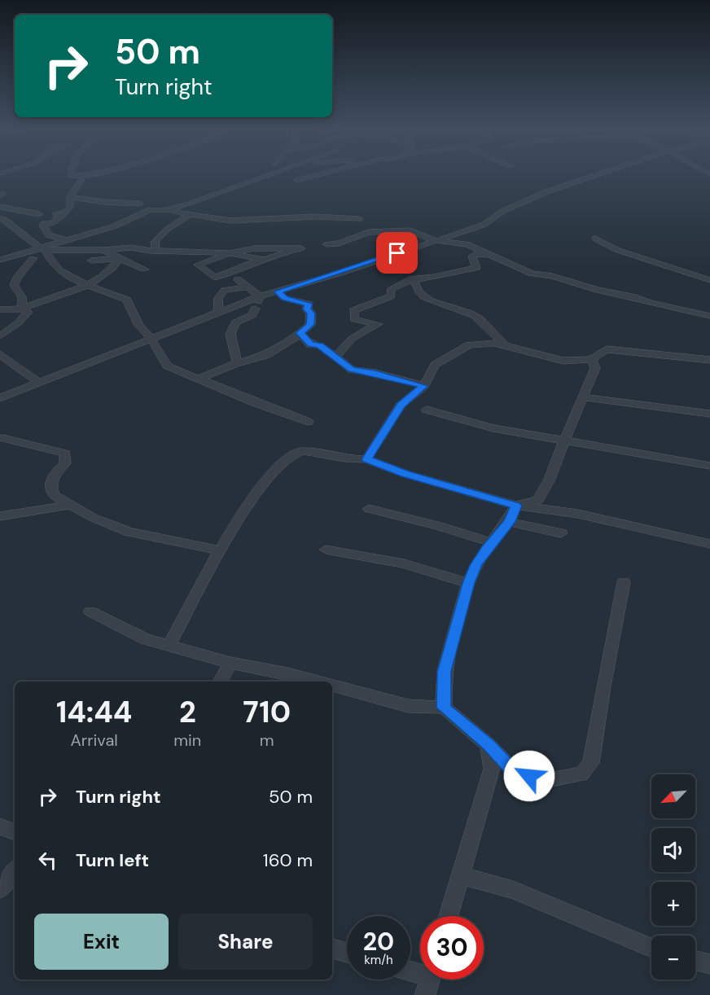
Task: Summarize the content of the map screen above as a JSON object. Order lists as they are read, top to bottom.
{
  "north": "bottom left",
  "page": {
    "turn": ["50 m", "Turn right"],
    "eta": [
      "14:44",
      "Arrival",
      "2",
      "min",
      "710",
      "m"
    ],
    "list": [
      {
        "name": "Turn right",
        "value": "50 m"
      },
      {
        "name": "Turn left",
        "value": "160 m"
      }
    ],
    "map_buttons": ["+", "−"],
    "buttons": ["Exit", "Share"],
    "speed": "20 km/h",
    "limit": "30"
  }
}
